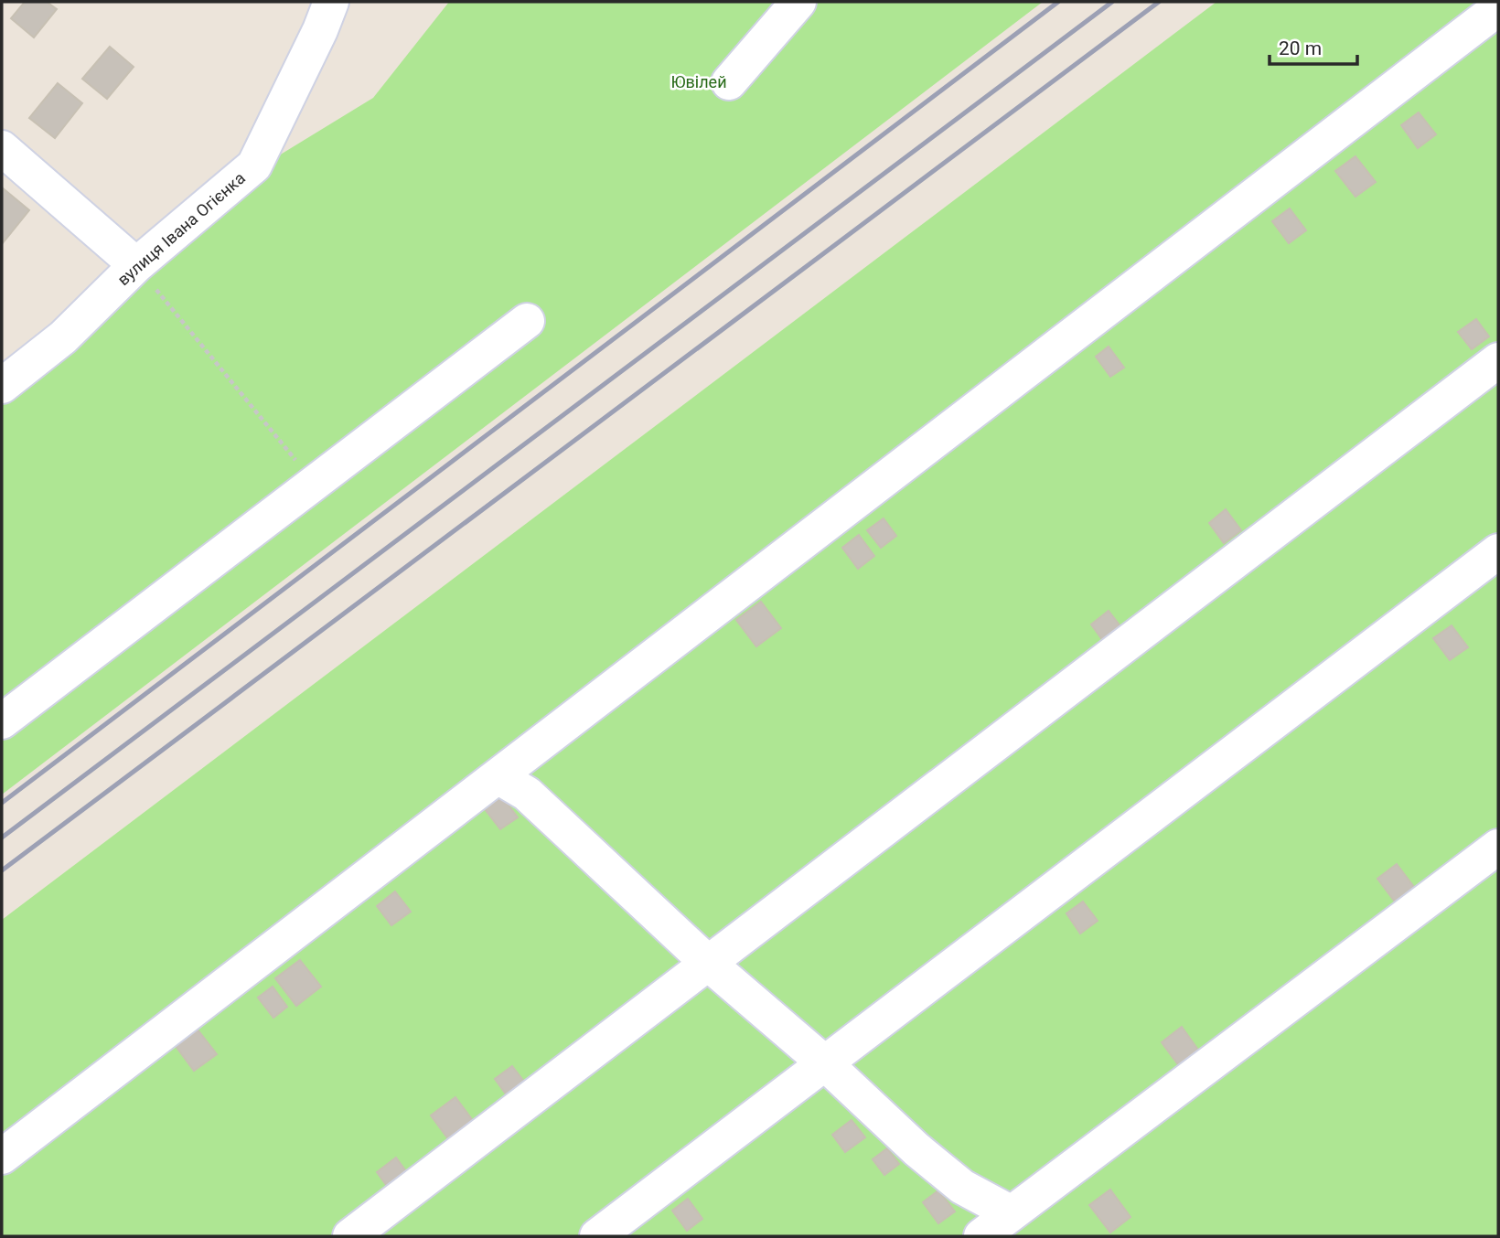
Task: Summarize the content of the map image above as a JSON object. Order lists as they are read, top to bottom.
{
  "streets": {
    "street": ["вулиця Івана Огієнка"]
  },
  "parks": ["Ювілей"],
  "scale_bar": "20 m"
}
